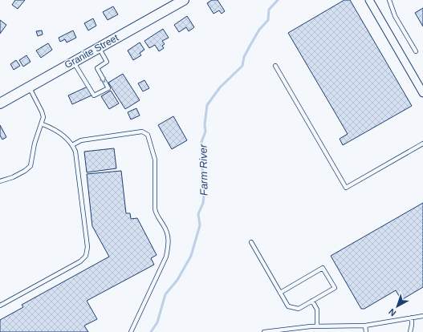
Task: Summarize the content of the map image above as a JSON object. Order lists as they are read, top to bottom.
{
  "streets": {
    "main road": ["Granite Street"]
  },
  "water": ["Farm River"],
  "north": "bottom left"
}
